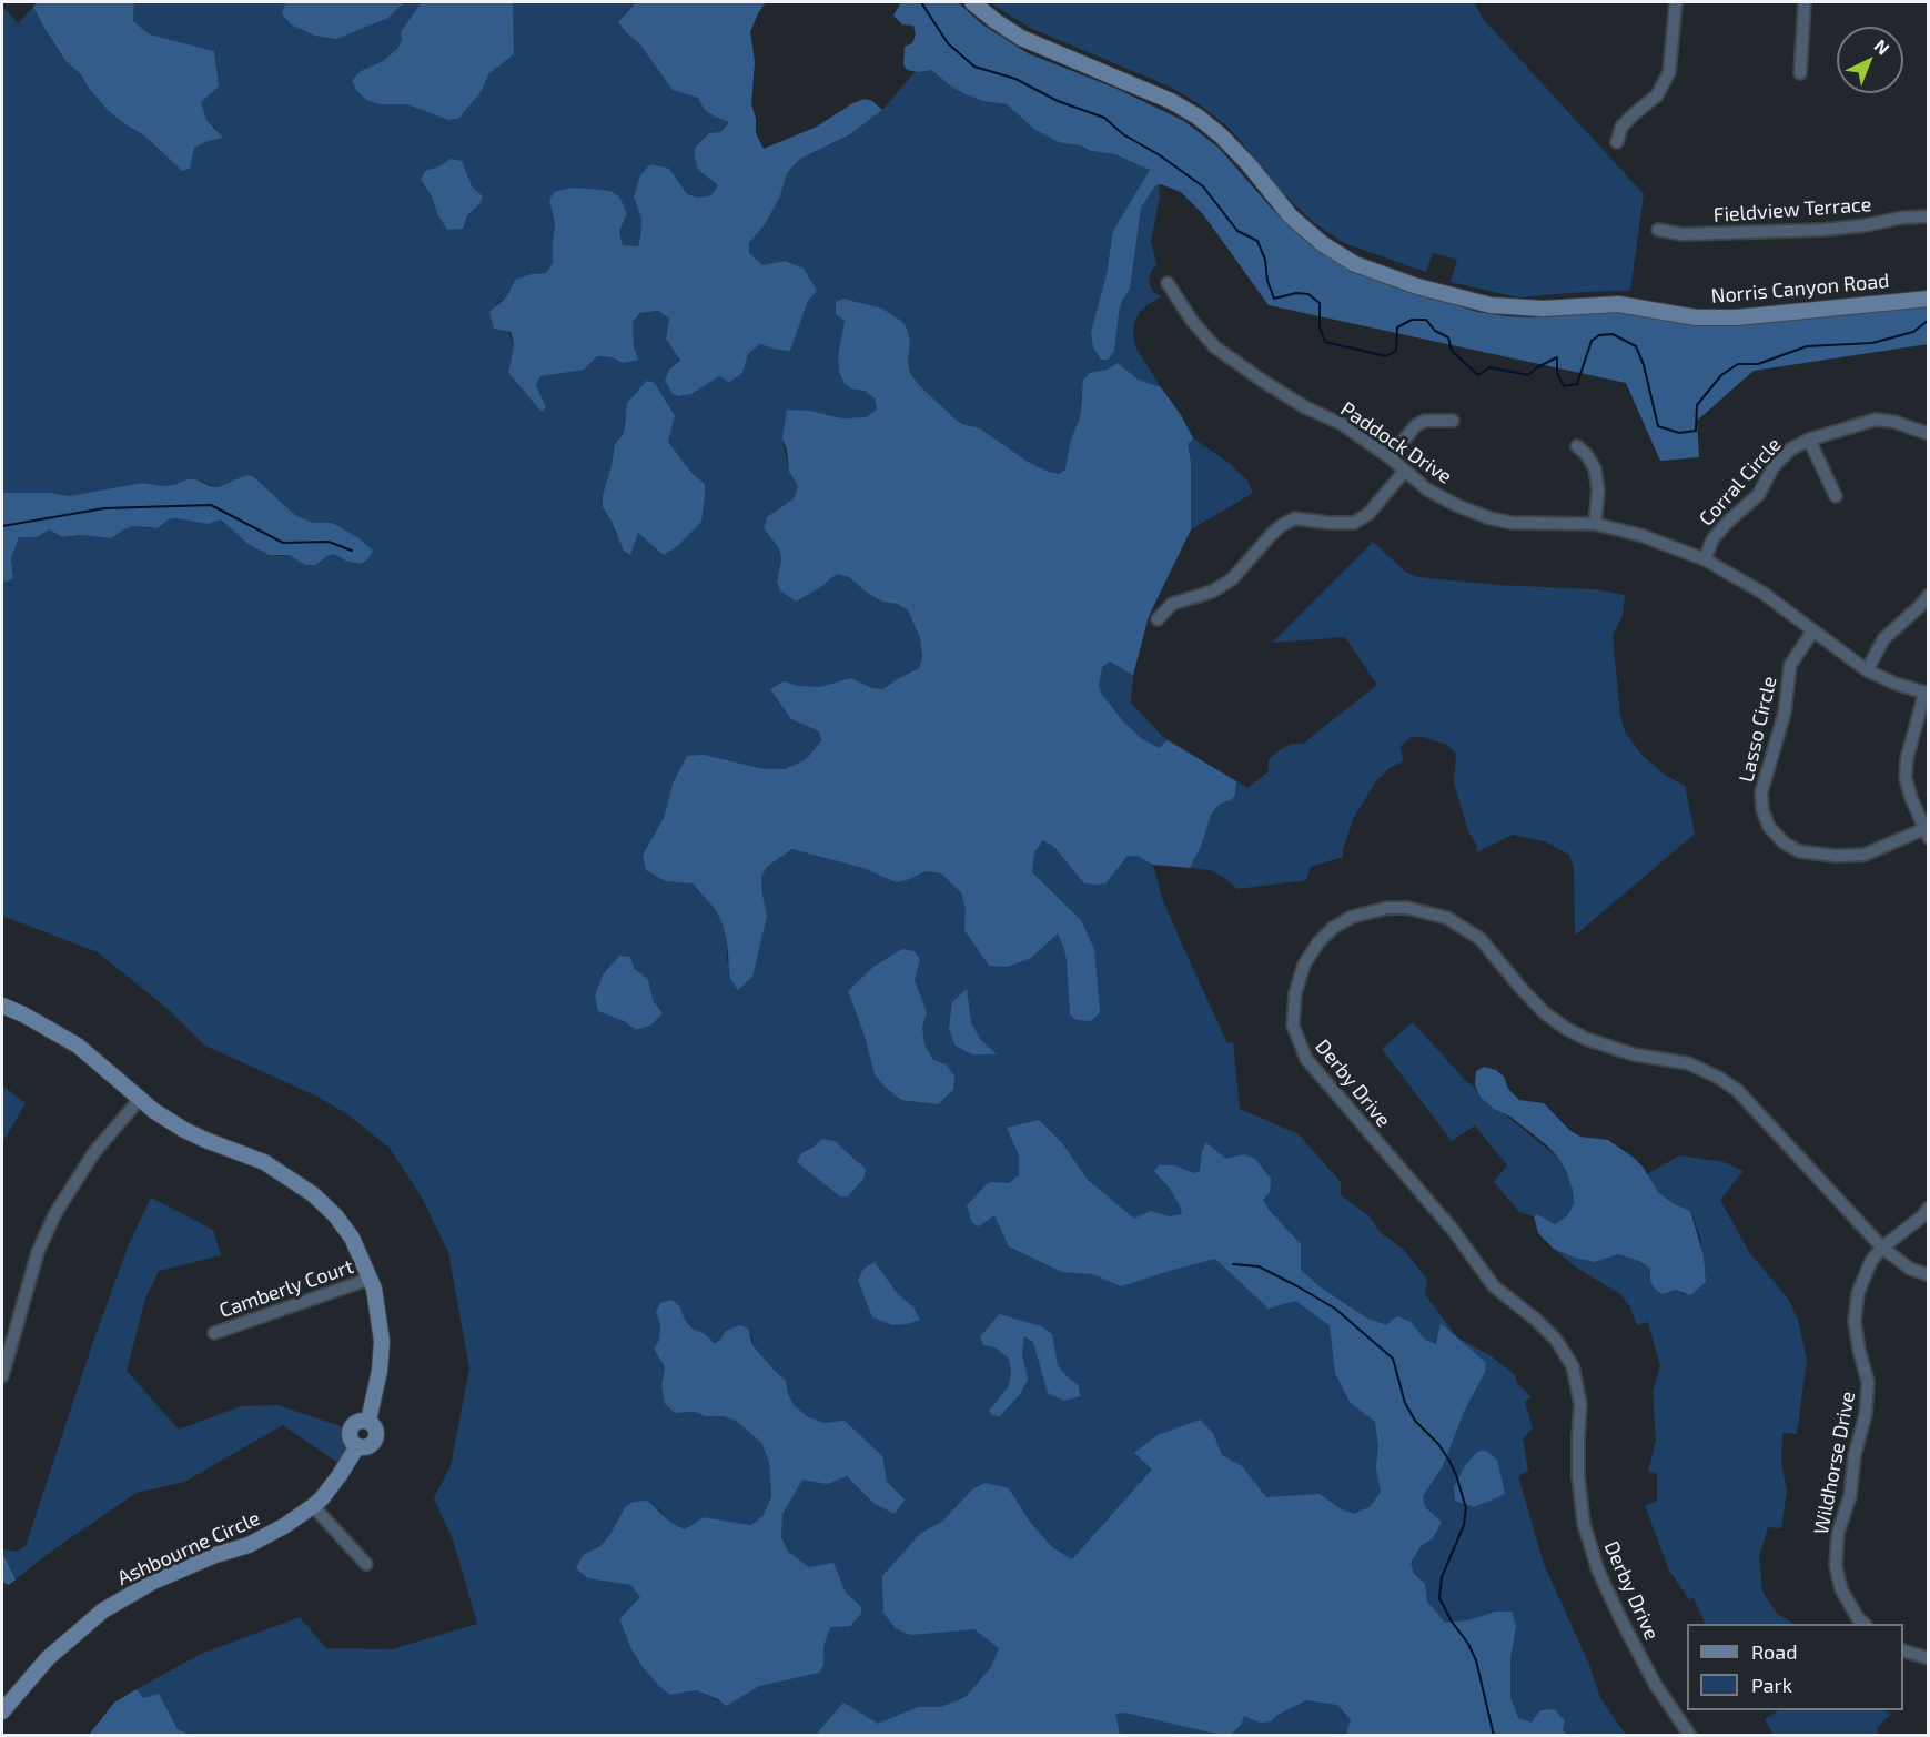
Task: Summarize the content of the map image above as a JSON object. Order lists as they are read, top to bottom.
{
  "streets": {
    "street": [
      "Fieldview Terrace",
      "Norris Canyon Road",
      "Paddock Drive",
      "Corral Circle",
      "Lasso Circle",
      "Derby Drive",
      "Camberly Court",
      "Wildhorse Drive",
      "Ashbourne Circle"
    ]
  },
  "crossings": [
    ["Paddock Drive", "Corral Circle"],
    ["Paddock Drive", "Lasso Circle"],
    ["Derby Drive", "Wildhorse Drive"],
    ["Camberly Court", "Ashbourne Circle"]
  ],
  "legend": ["Road", "Park"],
  "north": "top right"
}
